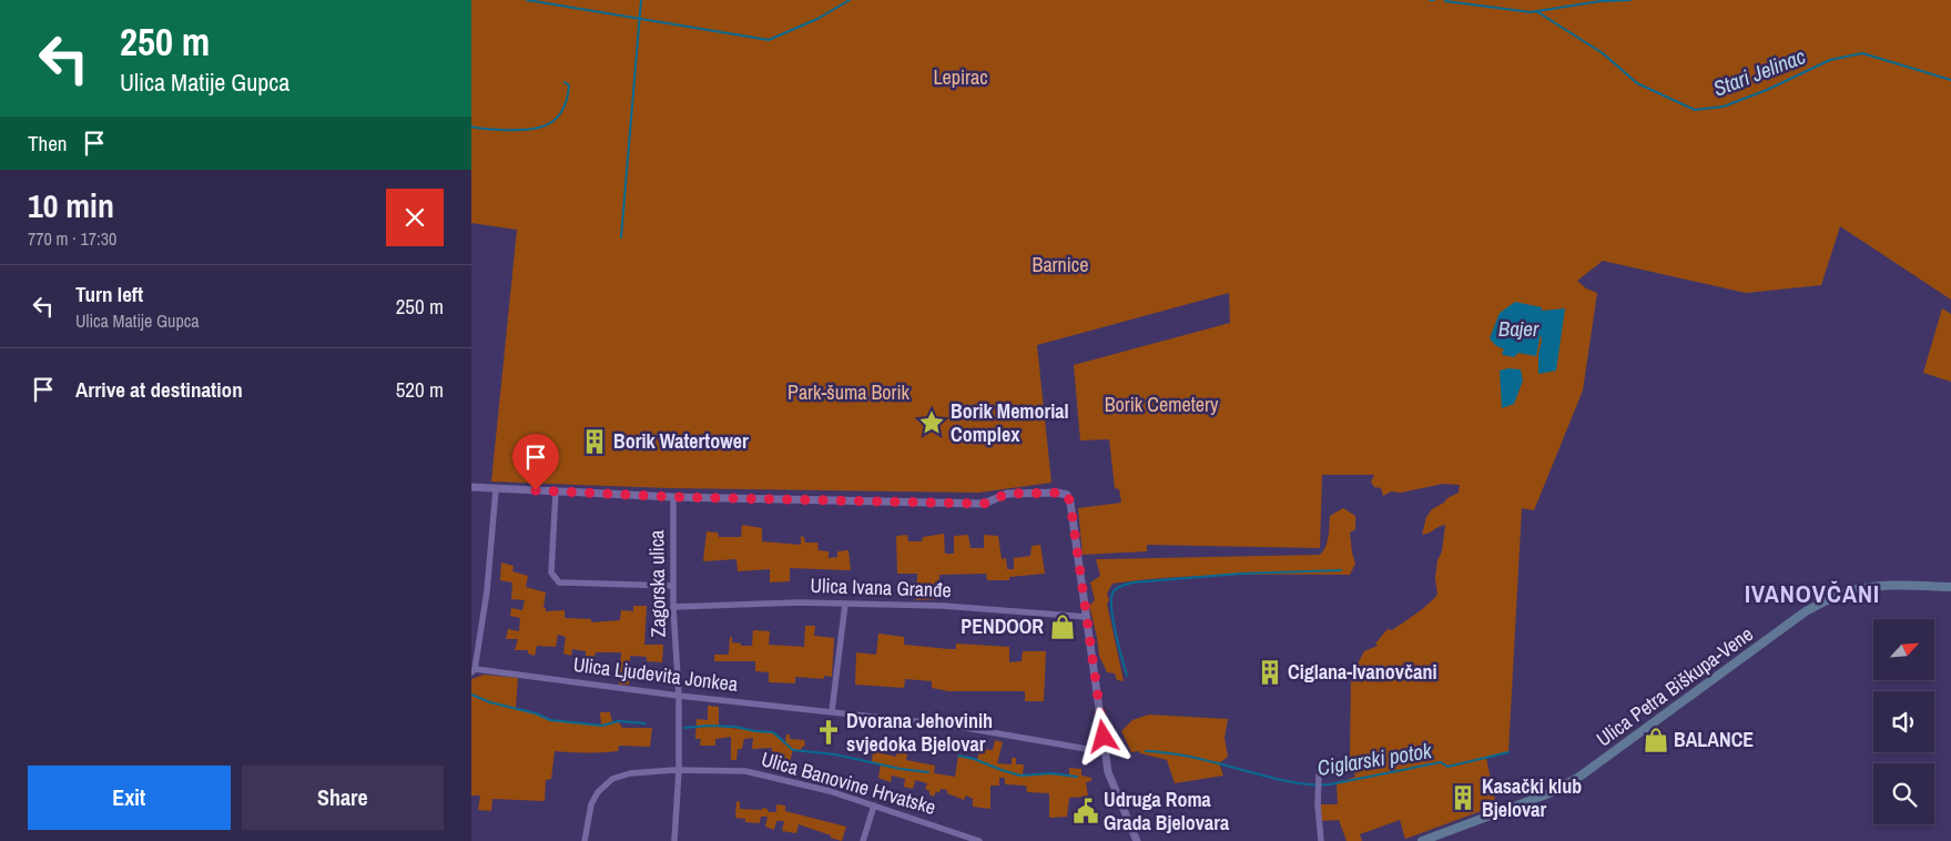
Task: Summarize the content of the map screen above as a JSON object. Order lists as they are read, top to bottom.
{
  "streets": {
    "main road": ["Ulica Petra Biškupa-Vene"],
    "street": [
      "Zagorska ulica",
      "Ulica Ivana Granđe",
      "Ulica Ljudevita Jonkea",
      "Ulica Banovine Hrvatske"
    ]
  },
  "crossings": [
    ["Zagorska ulica", "Ulica Ivana Granđe"],
    ["Zagorska ulica", "Ulica Ljudevita Jonkea"],
    ["Zagorska ulica", "Ulica Banovine Hrvatske"]
  ],
  "districts": ["IVANOVČANI"],
  "water": ["Stari Jelinac", "Bajer", "Ciglarski potok"],
  "parks": [
    "Lepirac",
    "Barnice",
    "Park-šuma Borik",
    "Borik Cemetery"
  ],
  "places": {
    "place": ["Borik Memorial Complex"],
    "building": ["Borik Watertower", "Ciglana-Ivanovčani", "Kasački klub Bjelovar"],
    "shop": ["PENDOOR", "BALANCE"],
    "church": ["Dvorana Jehovinih svjedoka Bjelovar"],
    "public building": ["Udruga Roma Grada Bjelovara"]
  },
  "north": "top right",
  "page": {
    "turn": ["250 m", "Ulica Matije Gupca"],
    "then": "Then",
    "heading": ["10 min", "770 m · 17:30"],
    "list": [
      {
        "name": "Turn left",
        "note": "Ulica Matije Gupca",
        "value": "250 m"
      },
      {
        "name": "Arrive at destination",
        "value": "520 m"
      }
    ],
    "buttons": ["Exit", "Share"]
  }
}
